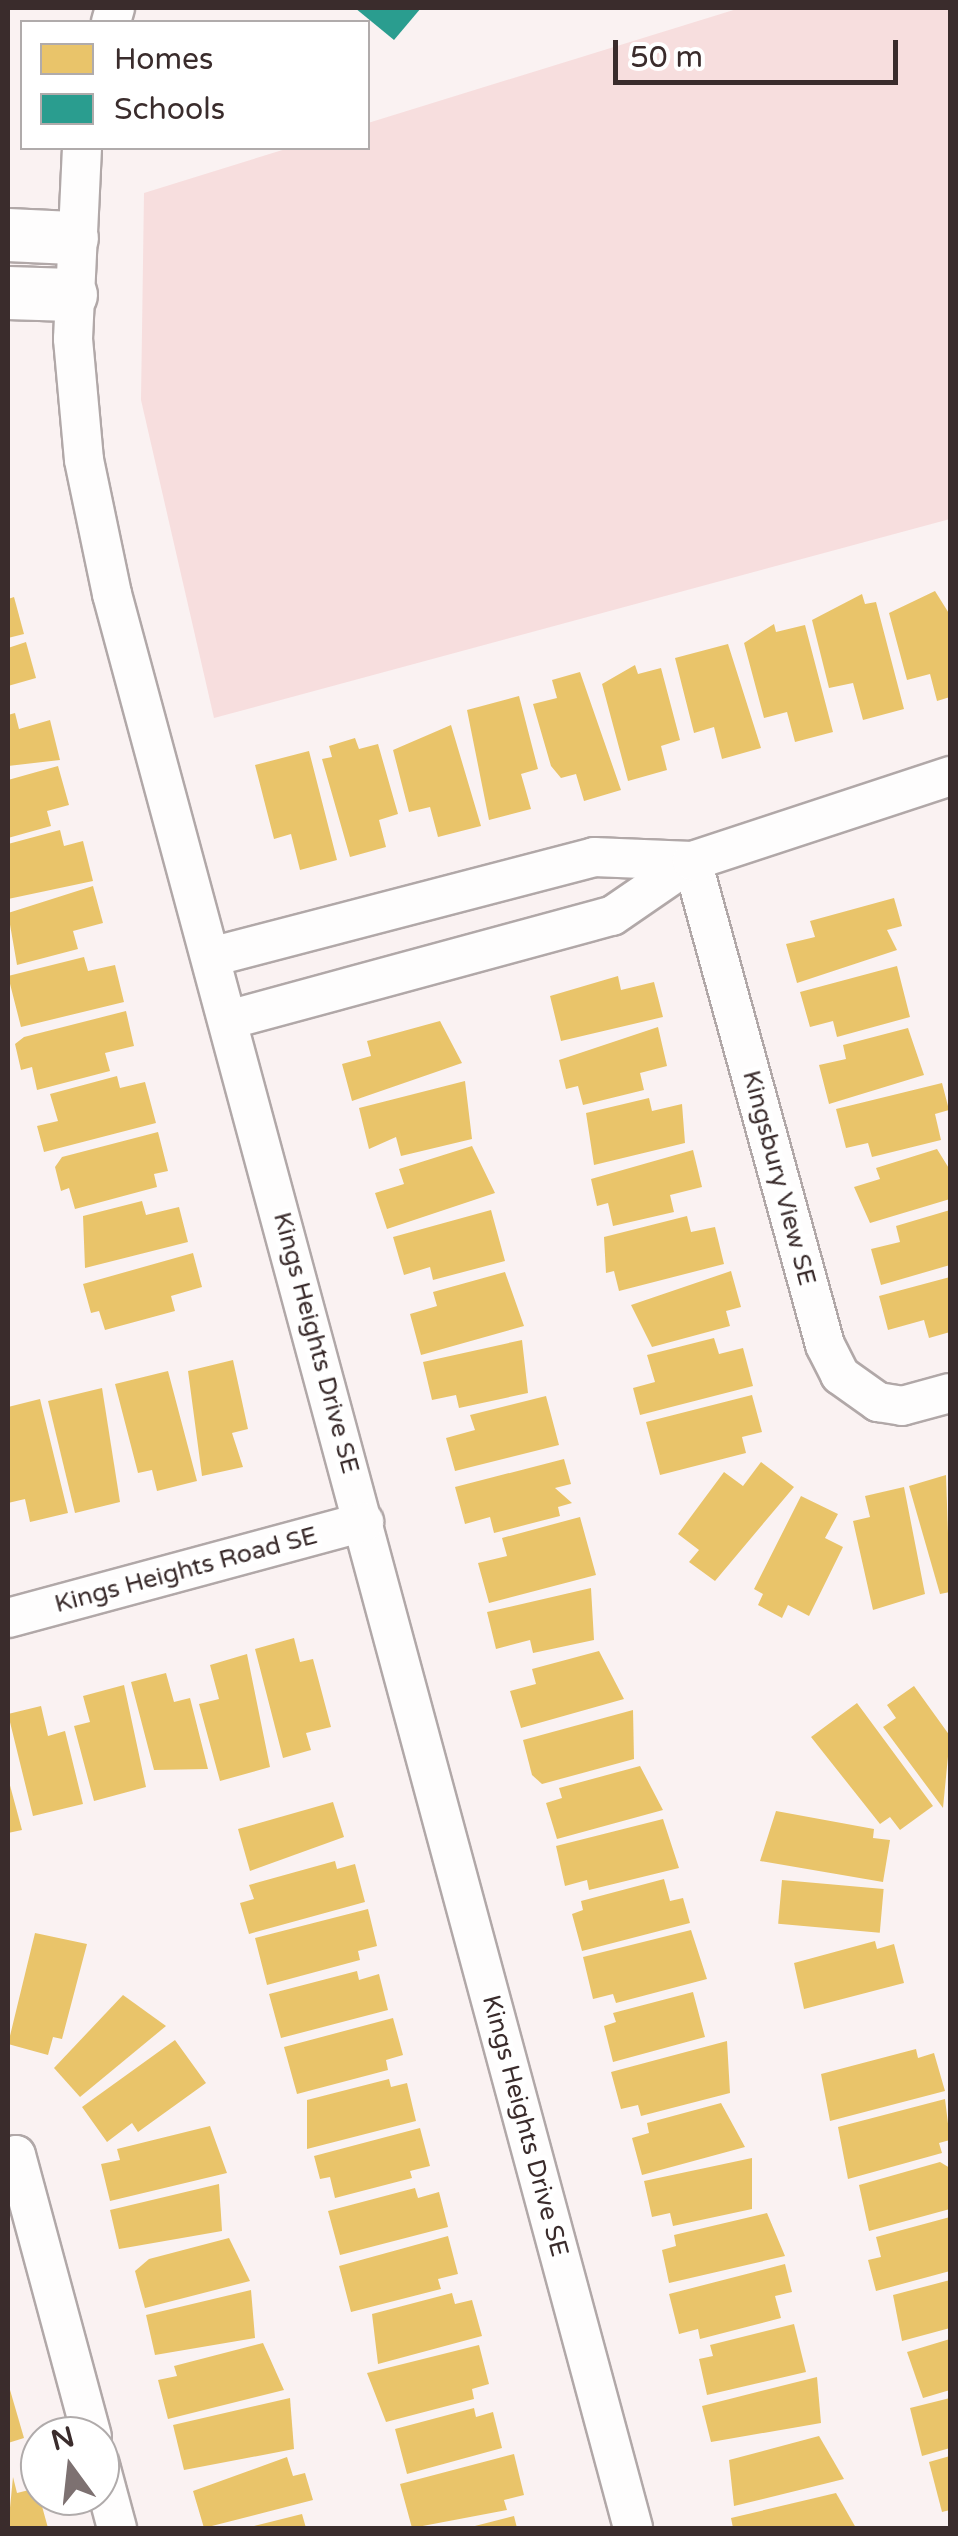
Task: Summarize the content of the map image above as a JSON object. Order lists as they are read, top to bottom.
{
  "streets": {
    "street": ["Kingsbury View SE", "Kings Heights Drive SE", "Kings Heights Road SE"]
  },
  "crossings": [
    ["Kings Heights Drive SE", "Kings Heights Road SE"]
  ],
  "legend": ["Homes", "Schools"],
  "scale_bar": "50 m",
  "north": "top"
}
